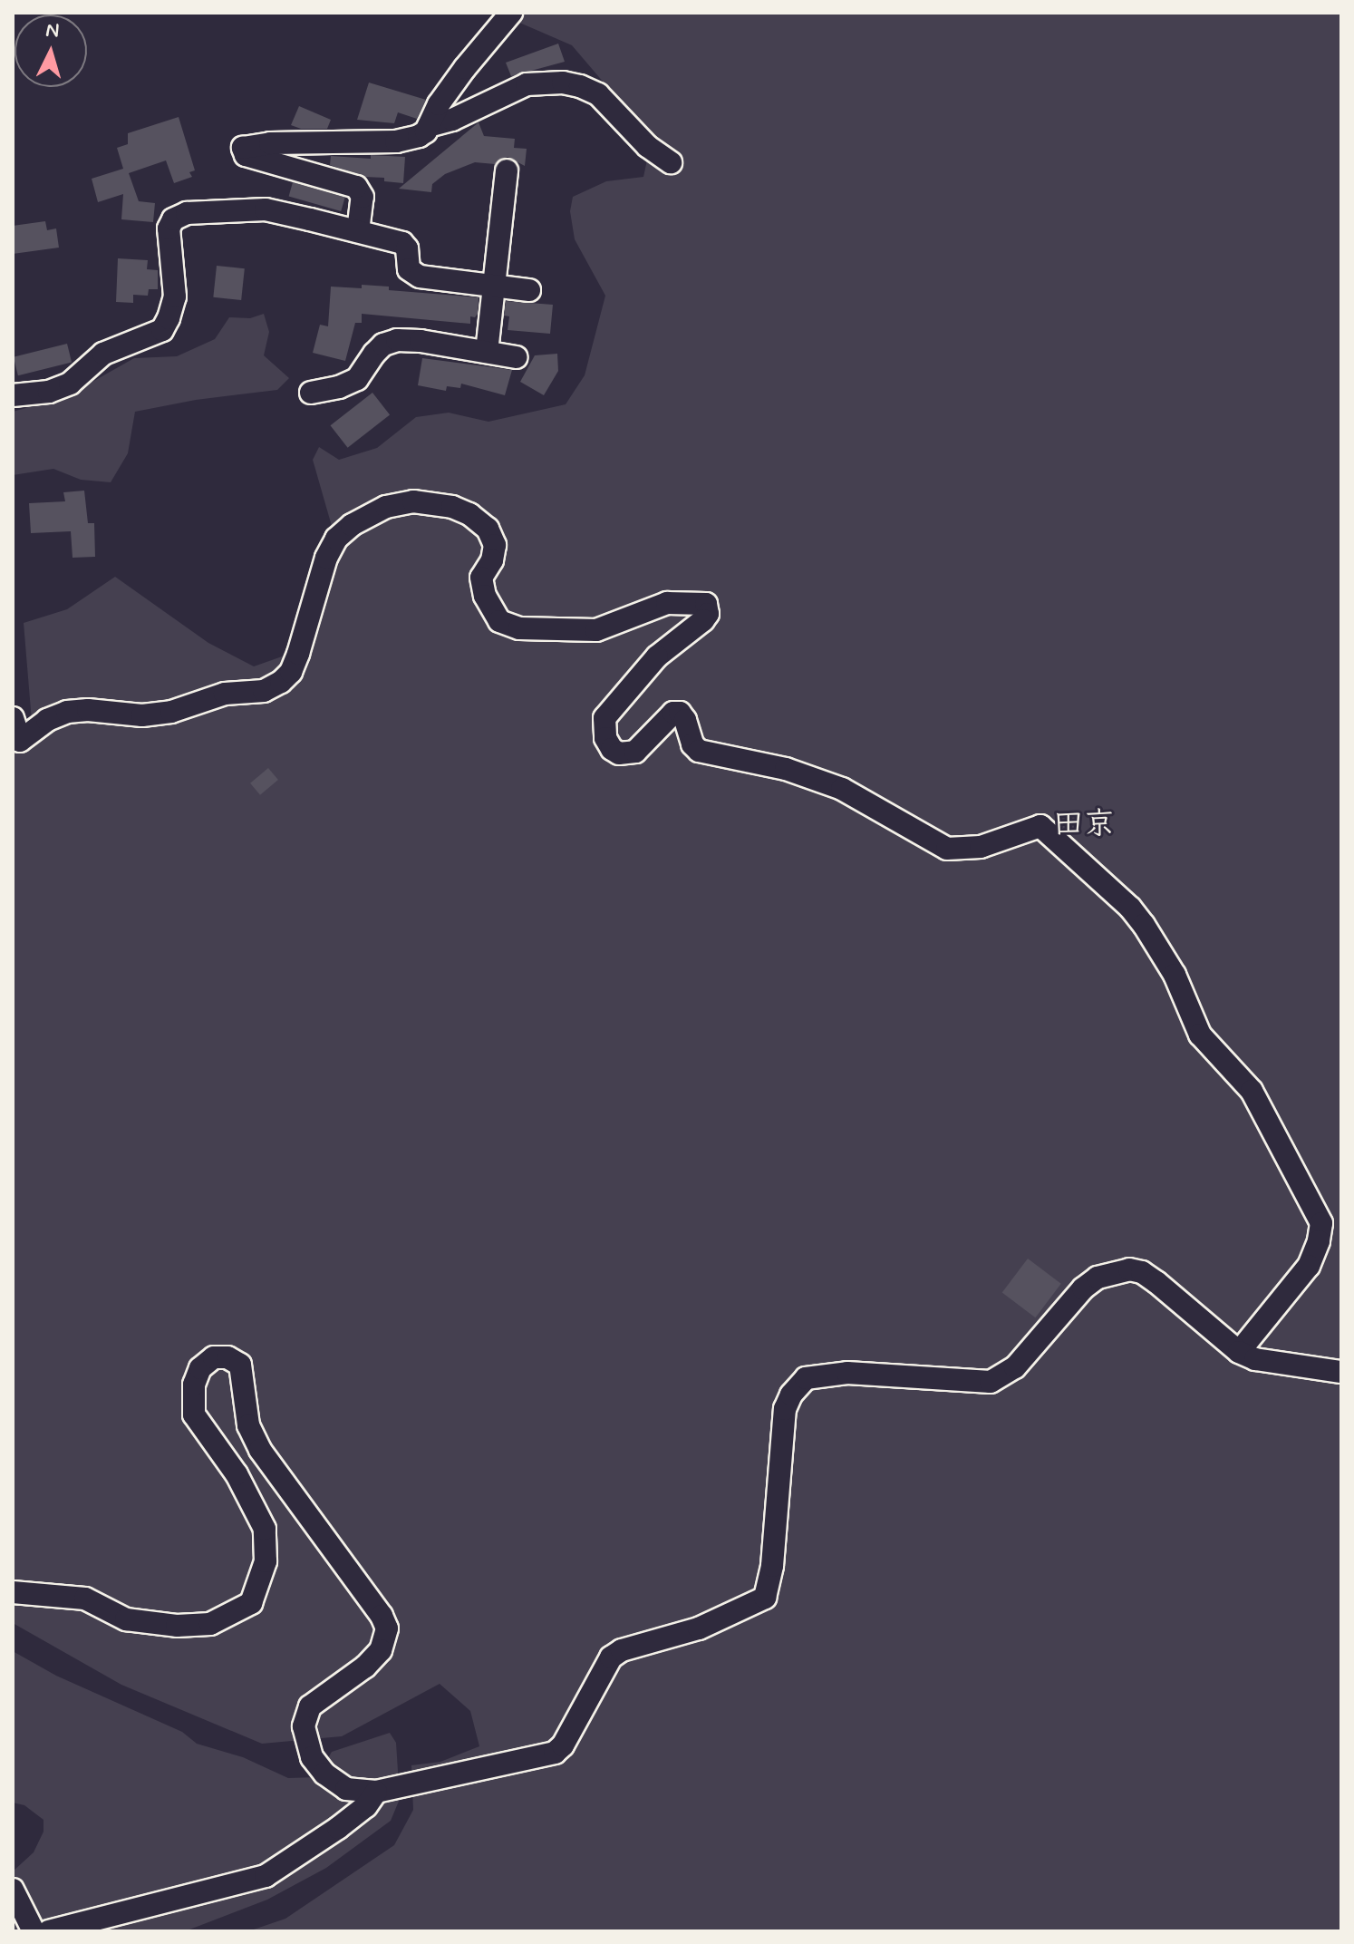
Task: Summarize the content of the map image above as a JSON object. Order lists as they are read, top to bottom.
{
  "districts": ["田京"],
  "north": "top"
}
